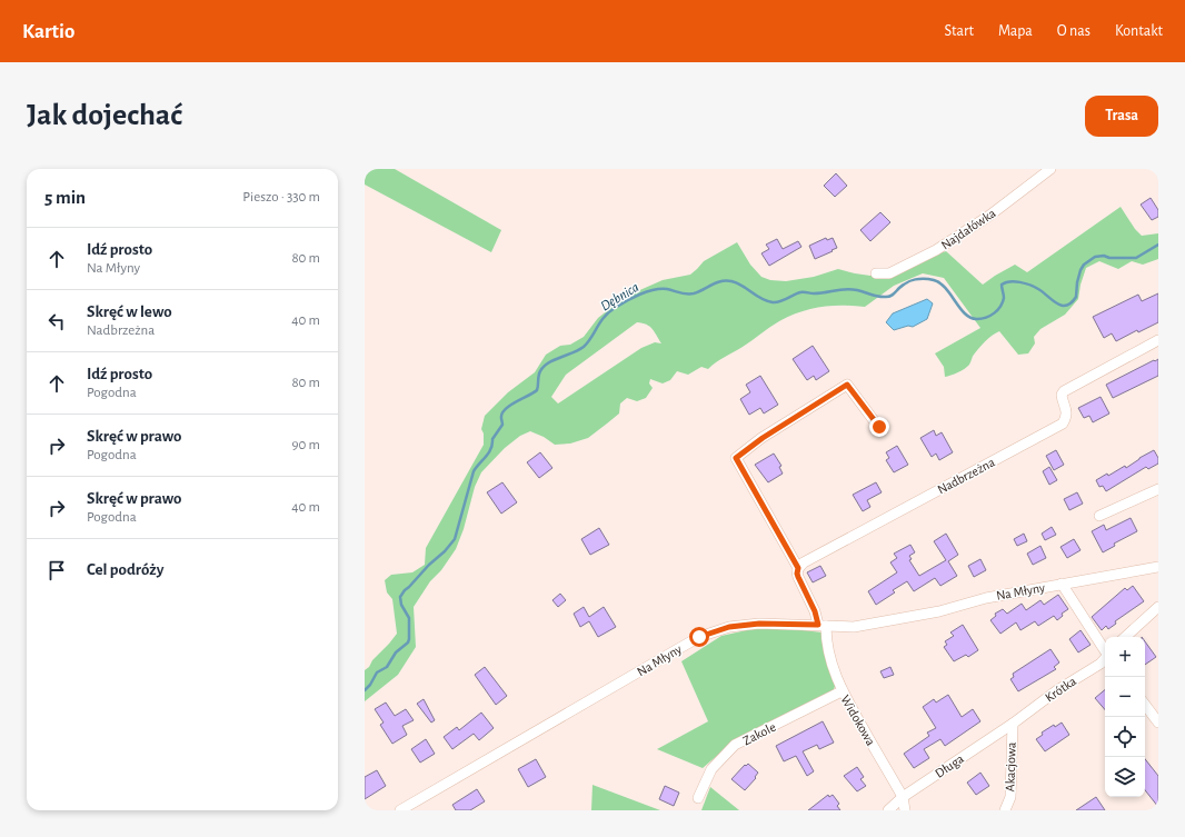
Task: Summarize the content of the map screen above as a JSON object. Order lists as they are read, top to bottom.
{
  "streets": {
    "street": [
      "Najdałówka",
      "Nadbrzeżna",
      "Na Młyny",
      "Krótka",
      "Widokowa",
      "Zakole",
      "Długa",
      "Akacjowa"
    ]
  },
  "crossings": [
    ["Na Młyny", "Widokowa"],
    ["Krótka", "Długa"],
    ["Krótka", "Akacjowa"],
    ["Widokowa", "Zakole"],
    ["Widokowa", "Długa"],
    ["Długa", "Akacjowa"]
  ],
  "water": ["Dębnica"],
  "page": {
    "header": "Kartio",
    "nav": [
      "Start",
      "Mapa",
      "O nas",
      "Kontakt"
    ],
    "buttons": "Trasa",
    "title": "Jak dojechać",
    "heading": ["5 min", "Pieszo · 330 m"],
    "list": [
      ["Idź prosto", "Na Młyny", "80 m"],
      ["Skręć w lewo", "Nadbrzeżna", "40 m"],
      ["Idź prosto", "Pogodna", "80 m"],
      ["Skręć w prawo", "Pogodna", "90 m"],
      ["Skręć w prawo", "Pogodna", "40 m"],
      "Cel podróży"
    ],
    "map_buttons": ["+", "−"]
  }
}
